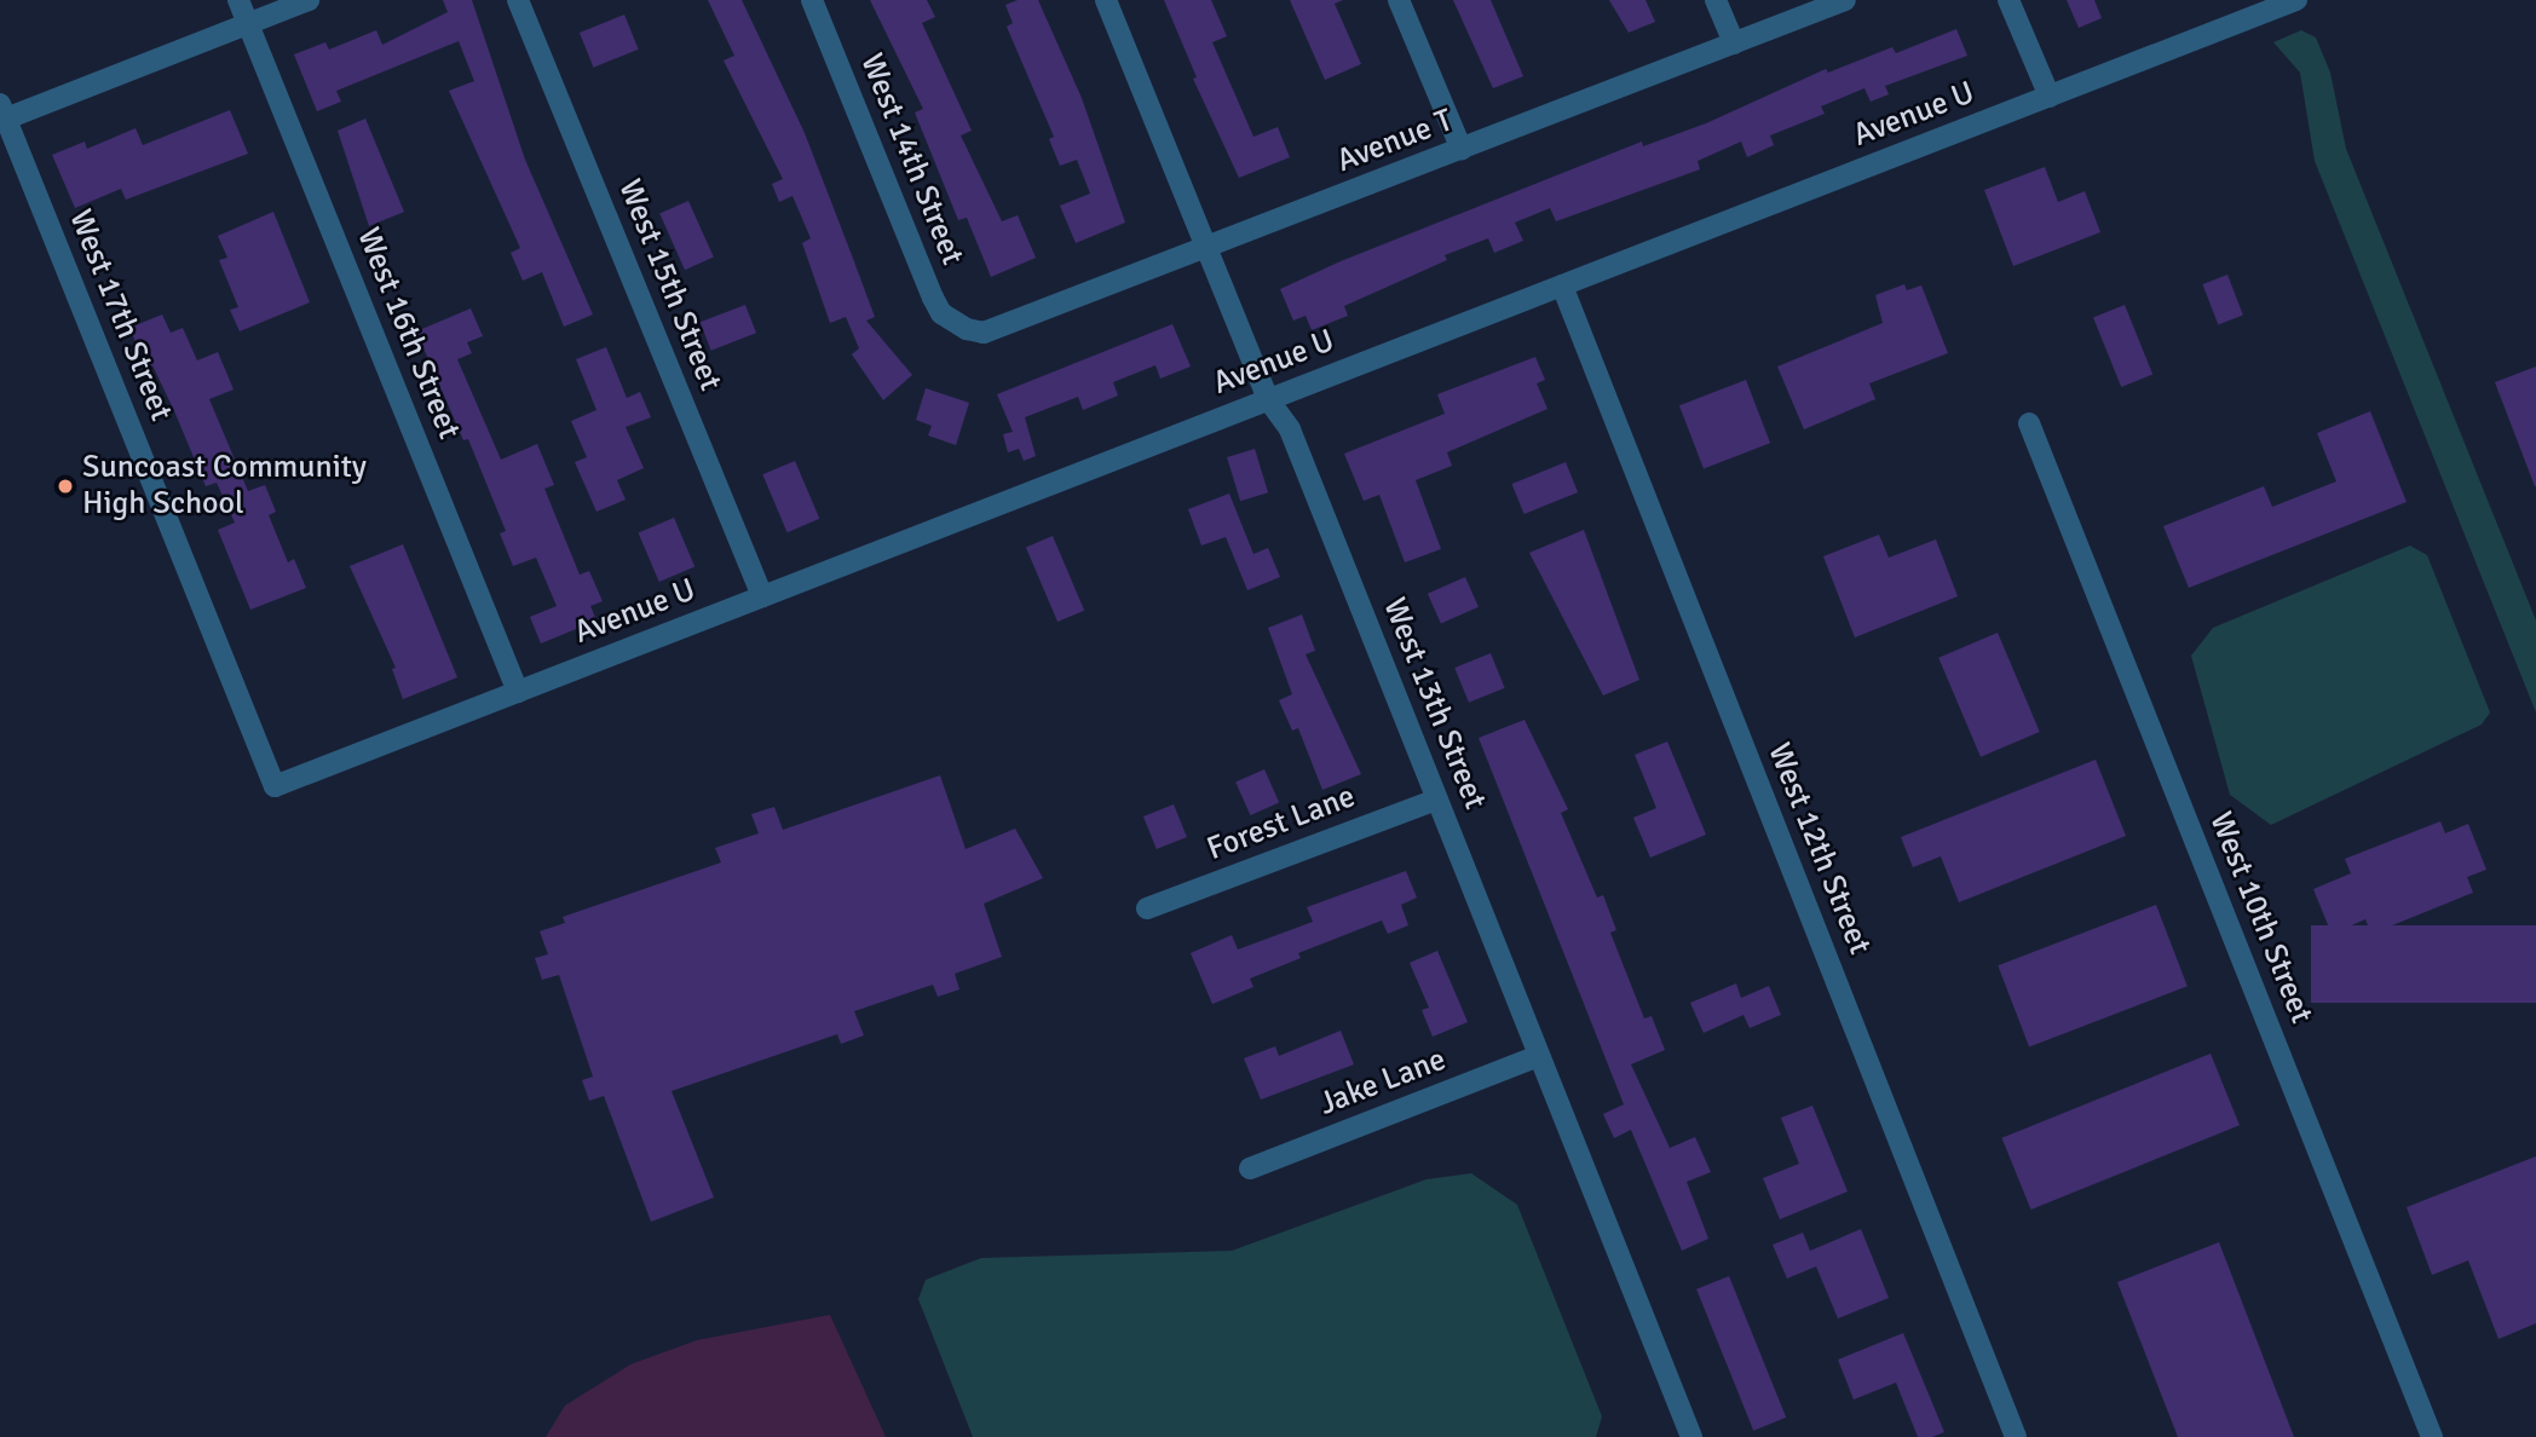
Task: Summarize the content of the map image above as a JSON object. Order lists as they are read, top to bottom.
{
  "streets": {
    "street": [
      "Avenue U",
      "Avenue T",
      "West 14th Street",
      "West 15th Street",
      "West 17th Street",
      "West 16th Street",
      "West 13th Street",
      "Forest Lane",
      "West 12th Street",
      "West 10th Street",
      "Jake Lane"
    ]
  },
  "crossings": [
    ["Avenue U", "West 15th Street"],
    ["Avenue U", "West 17th Street"],
    ["Avenue U", "West 16th Street"],
    ["Avenue U", "West 13th Street"],
    ["Avenue U", "West 12th Street"],
    ["Avenue T", "West 14th Street"],
    ["Avenue T", "West 13th Street"],
    ["West 13th Street", "Forest Lane"],
    ["West 13th Street", "Jake Lane"]
  ],
  "places": ["Suncoast Community High School"]
}
